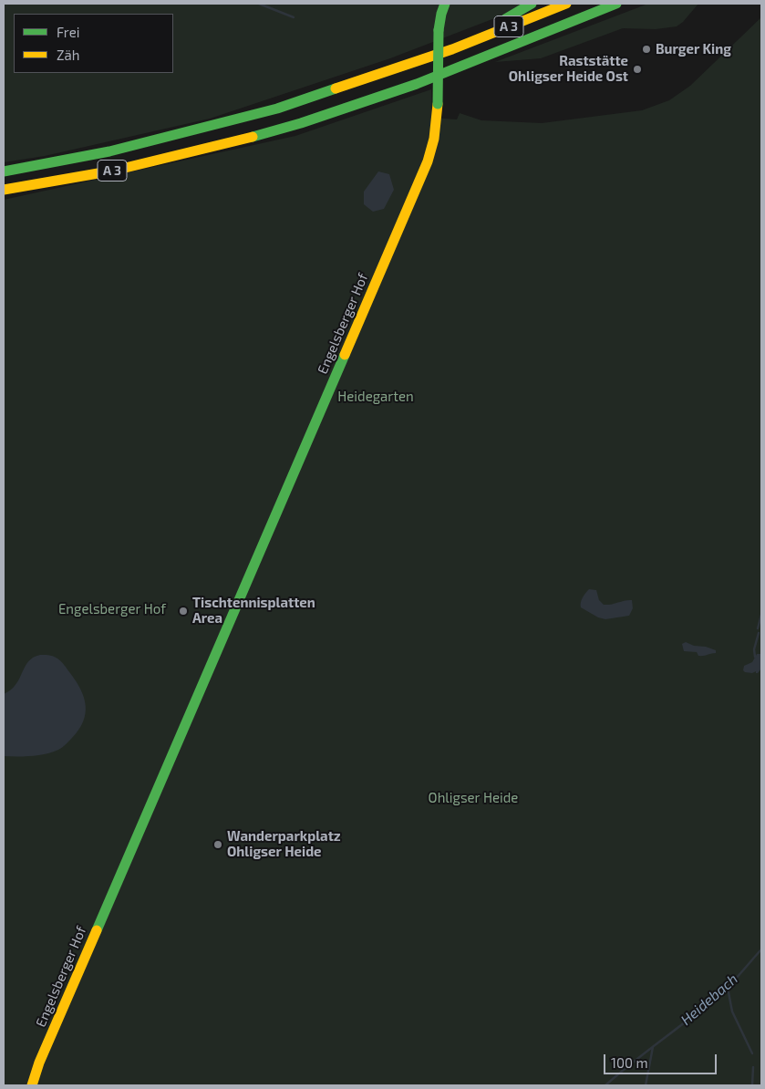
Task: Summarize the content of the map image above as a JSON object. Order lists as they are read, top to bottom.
{
  "streets": {
    "main road": ["A 3", "Engelsberger Hof"]
  },
  "water": ["Heidebach"],
  "parks": ["Heidegarten", "Engelsberger Hof", "Ohligser Heide"],
  "places": [
    "Burger King",
    "Raststätte Ohligser Heide Ost",
    "Tischtennisplatten Area",
    "Wanderparkplatz Ohligser Heide"
  ],
  "legend": ["Frei", "Zäh"],
  "scale_bar": "100 m"
}
